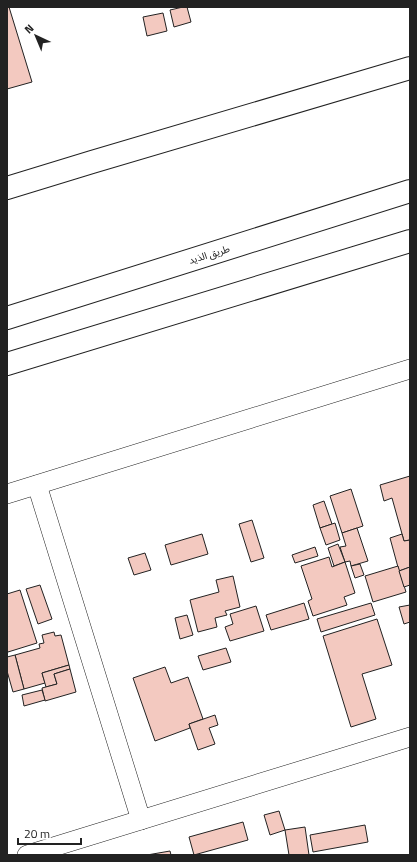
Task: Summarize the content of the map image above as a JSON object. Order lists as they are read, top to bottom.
{
  "streets": {
    "main road": ["طريق الذيد"]
  },
  "scale_bar": "20 m",
  "north": "top left"
}
